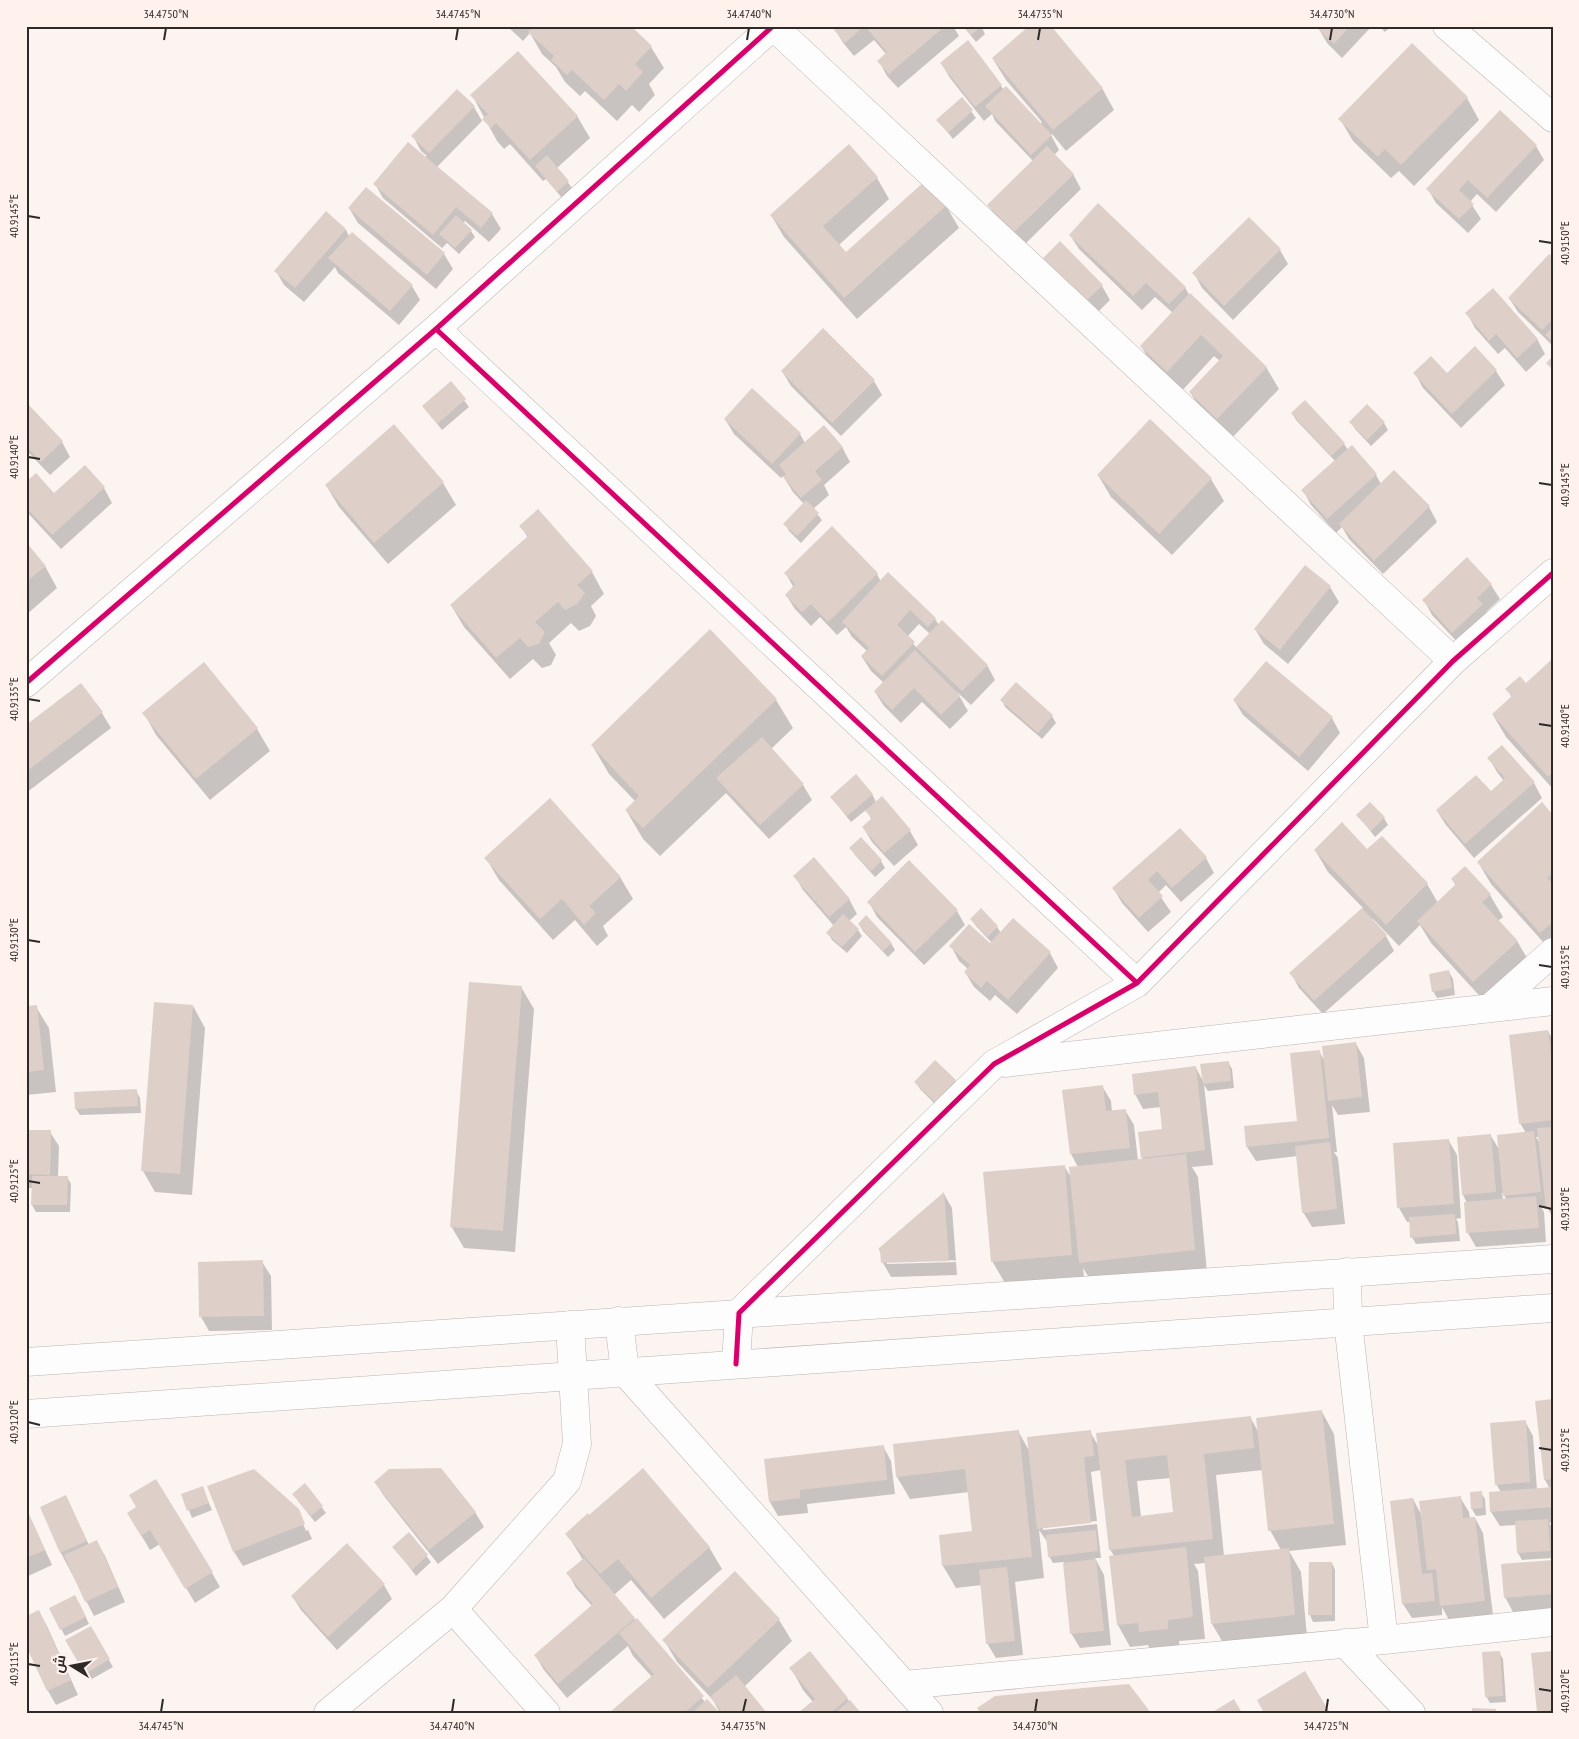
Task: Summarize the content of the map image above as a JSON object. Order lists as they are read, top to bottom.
{
  "north": "left",
  "coordinates": [
    "34.4750°N",
    "34.4745°N",
    "34.4740°N",
    "34.4735°N",
    "34.4730°N",
    "40.9145°E",
    "40.9150°E",
    "40.9140°E",
    "40.9135°E",
    "40.9130°E",
    "40.9125°E",
    "40.9120°E",
    "40.9115°E",
    "34.4725°N"
  ]
}
